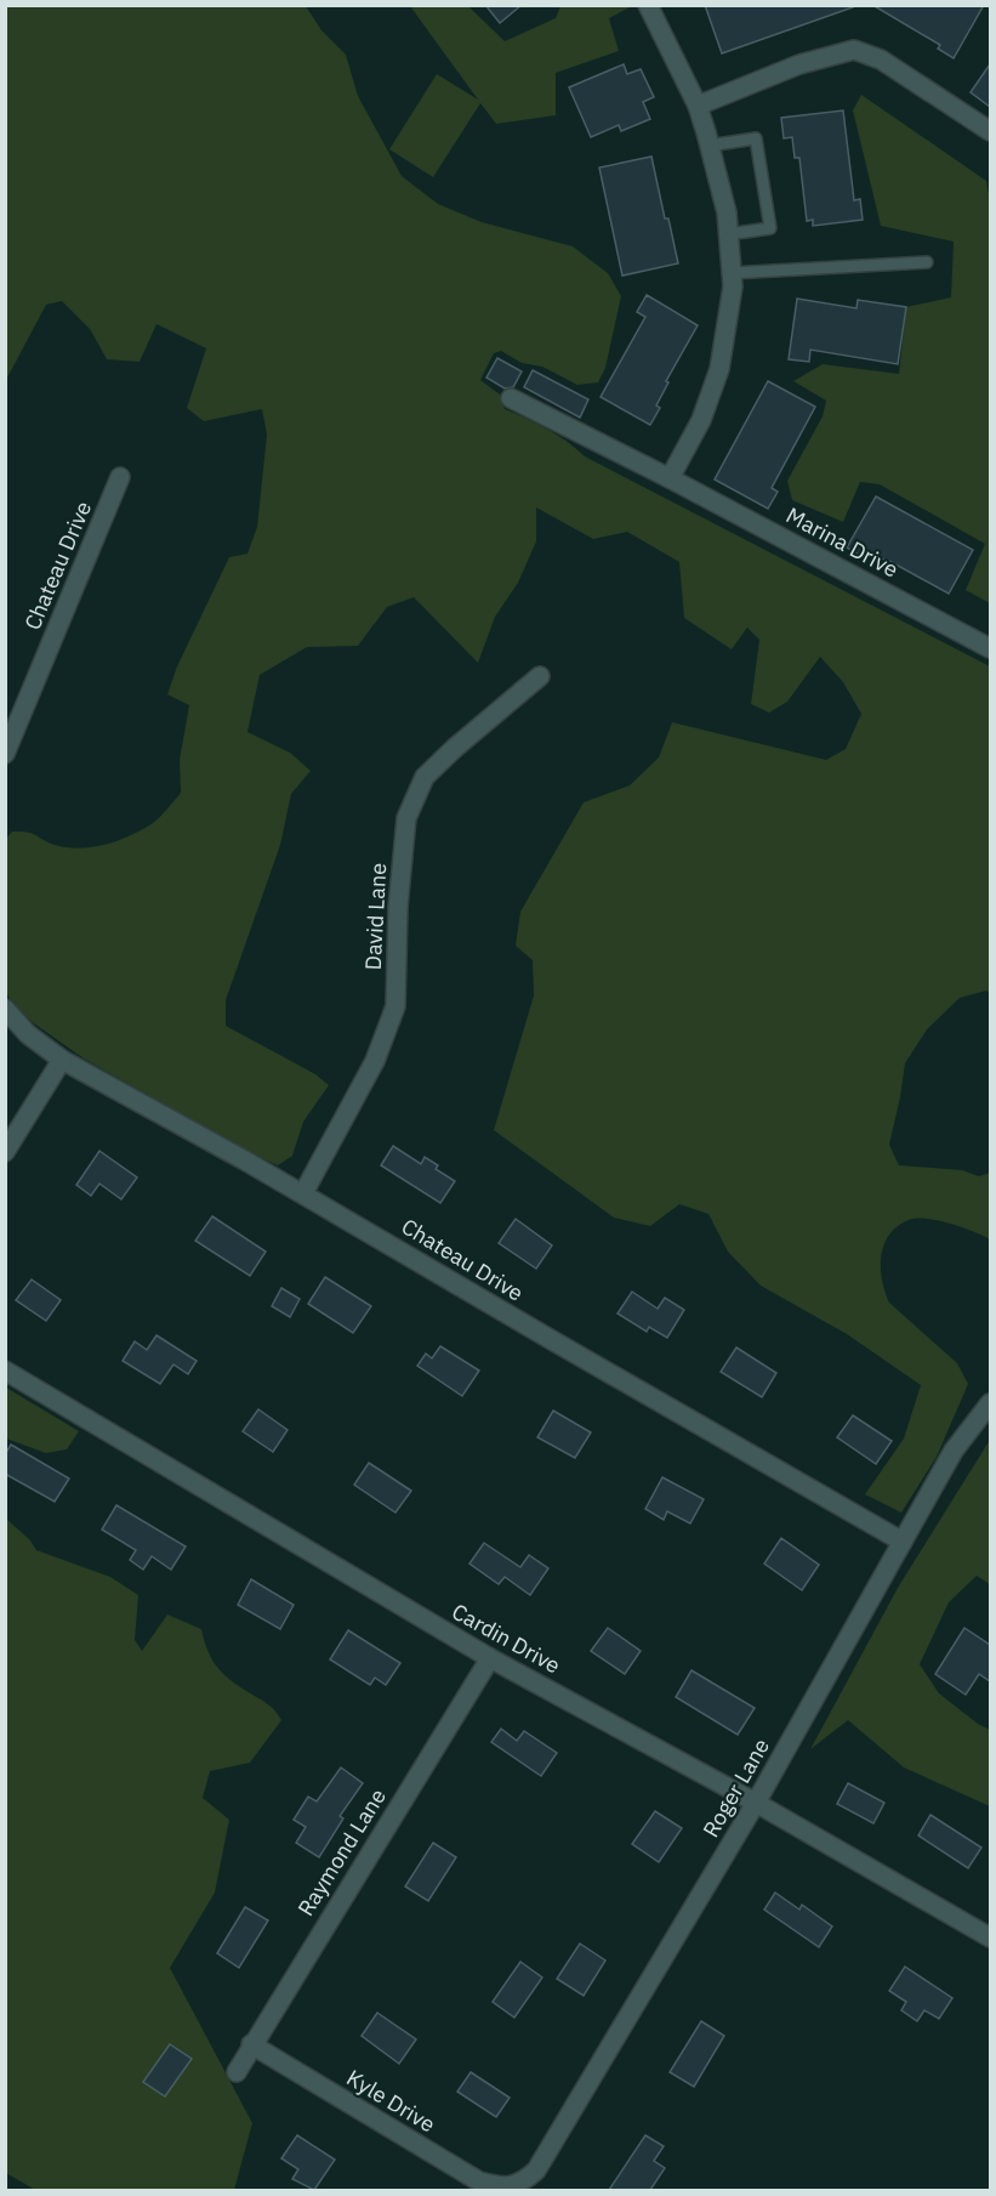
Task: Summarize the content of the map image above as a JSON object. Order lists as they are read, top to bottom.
{
  "streets": {
    "street": [
      "Marina Drive",
      "Chateau Drive",
      "David Lane",
      "Cardin Drive",
      "Roger Lane",
      "Raymond Lane",
      "Kyle Drive"
    ]
  },
  "crossings": [
    ["Chateau Drive", "David Lane"],
    ["Chateau Drive", "Roger Lane"],
    ["Cardin Drive", "Roger Lane"],
    ["Cardin Drive", "Raymond Lane"],
    ["Roger Lane", "Kyle Drive"],
    ["Raymond Lane", "Kyle Drive"]
  ]
}
